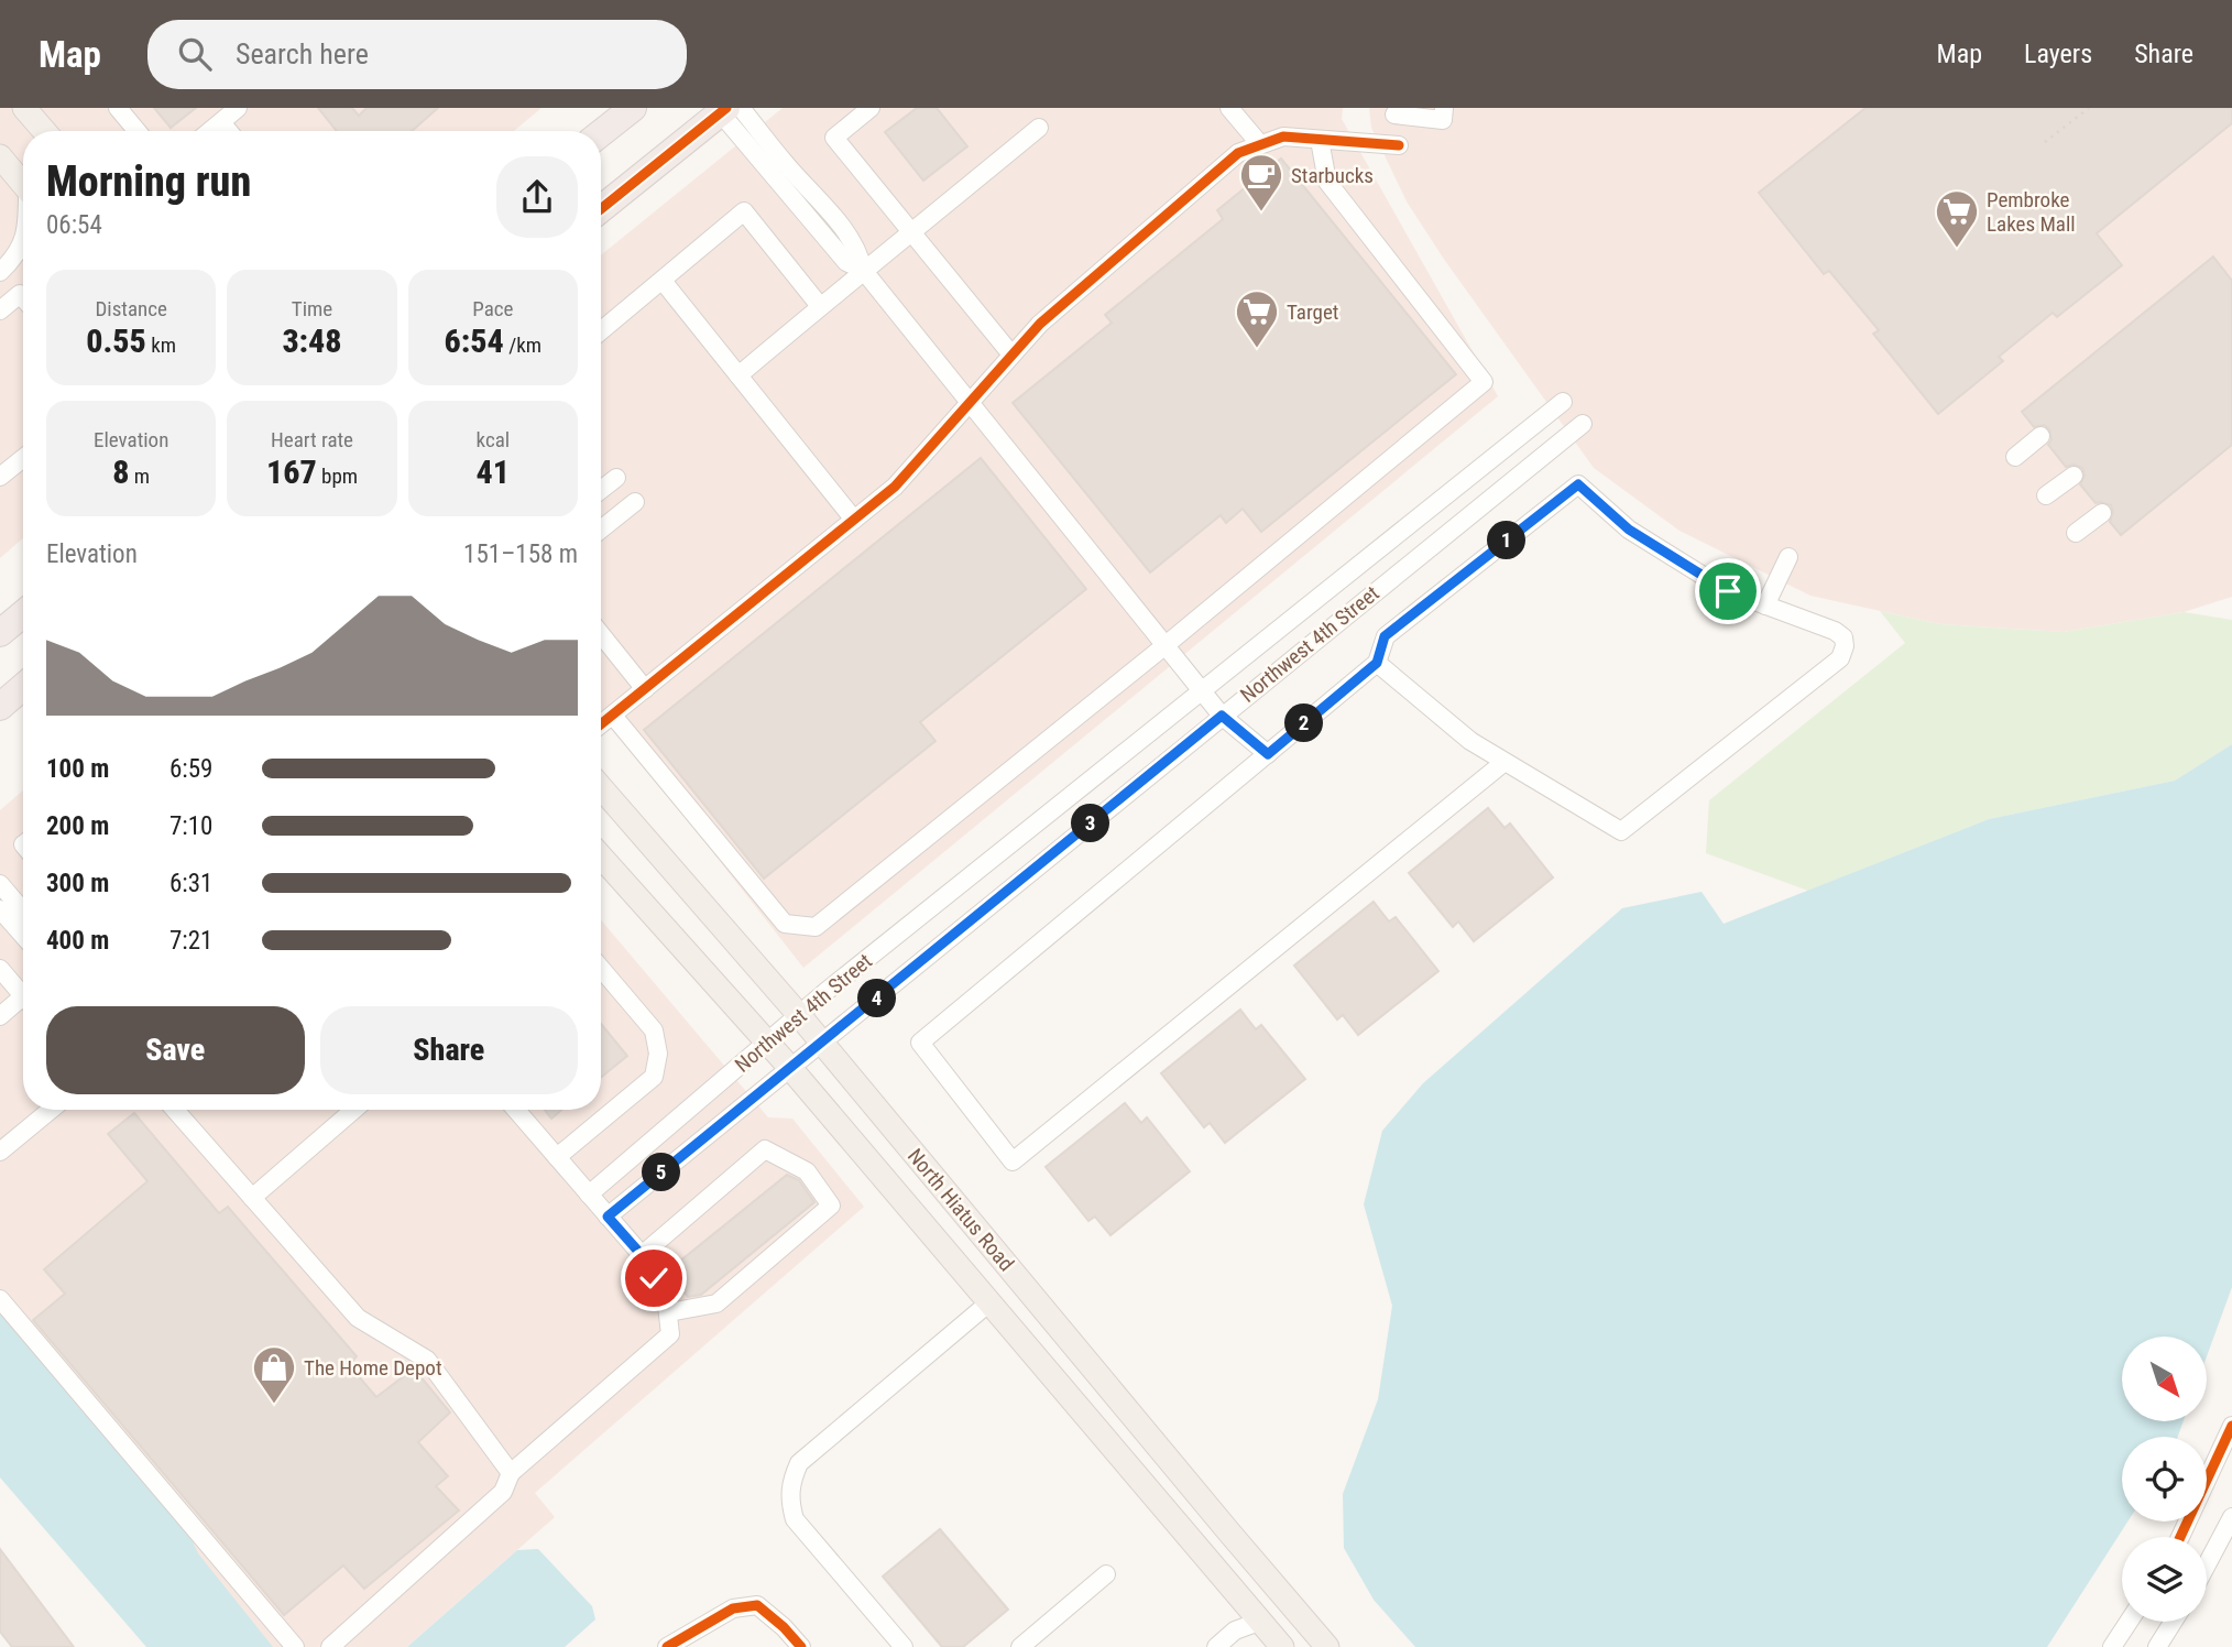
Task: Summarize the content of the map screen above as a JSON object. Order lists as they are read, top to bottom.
{
  "streets": {
    "main road": ["North Hiatus Road"],
    "street": ["Northwest 4th Street"]
  },
  "crossings": [
    ["Northwest 4th Street", "North Hiatus Road"]
  ],
  "places": {
    "cafe": ["Starbucks"],
    "supermarket": ["Pembroke Lakes Mall", "Target"],
    "shop": ["The Home Depot"]
  },
  "north": "bottom right",
  "page": {
    "header": "Map",
    "search": "Search here",
    "nav": ["Map", "Layers", "Share"],
    "heading": ["Morning run", "06:54"],
    "stats": [
      ["Distance", "0.55 km"],
      ["Time", "3:48"],
      ["Pace", "6:54 /km"],
      ["Elevation", "8 m"],
      ["Heart rate", "167 bpm"],
      ["kcal", "41"]
    ],
    "pins": [
      "1",
      "2",
      "3",
      "4",
      "5"
    ],
    "chart": ["Elevation", "151–158 m"],
    "list": [
      {
        "name": "100 m",
        "note": "6:59"
      },
      {
        "name": "200 m",
        "note": "7:10"
      },
      {
        "name": "300 m",
        "note": "6:31"
      },
      {
        "name": "400 m",
        "note": "7:21"
      }
    ],
    "buttons": ["Save", "Share"]
  }
}
